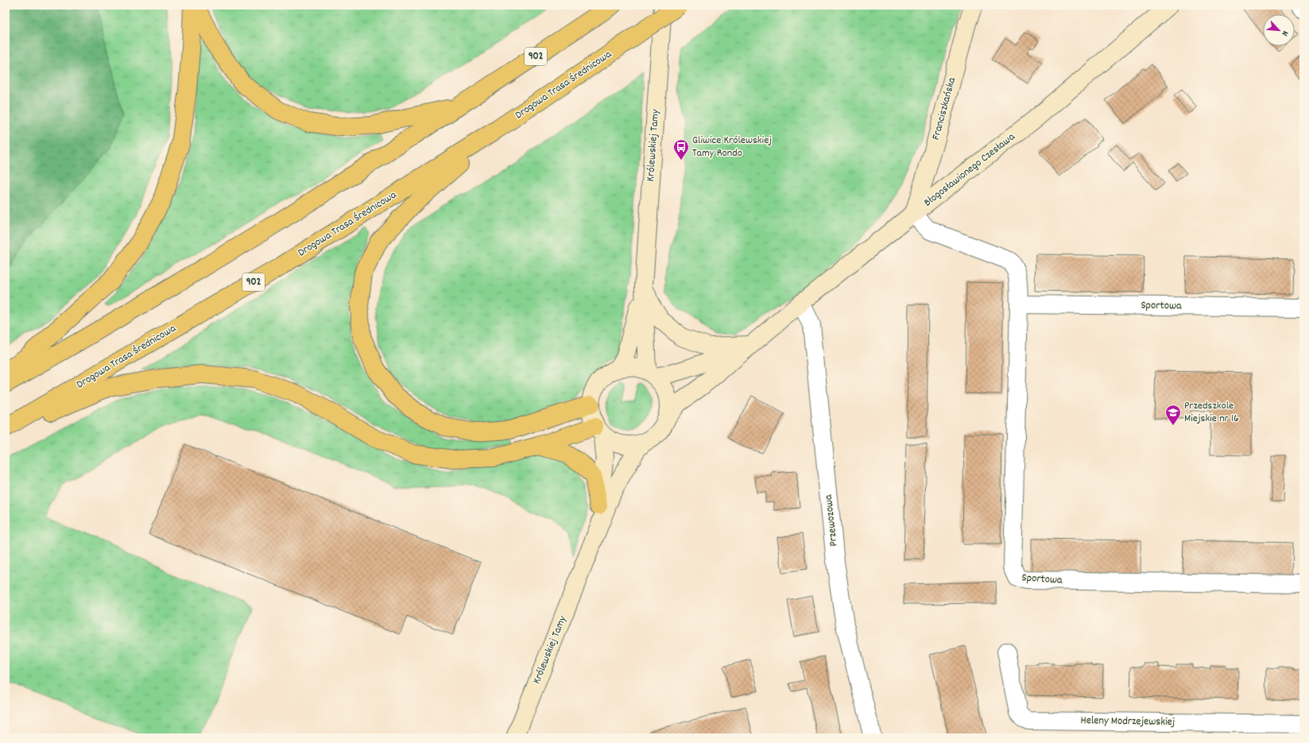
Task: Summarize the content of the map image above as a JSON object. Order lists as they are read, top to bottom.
{
  "streets": {
    "main road": ["902", "Drogowa Trasa Średnicowa"],
    "street": [
      "Franciszkańska",
      "Królewskiej Tamy",
      "Błogosławionego Czesława",
      "Sportowa",
      "Przewozowa",
      "Heleny Modrzejewskiej"
    ]
  },
  "crossings": [
    ["Franciszkańska", "Błogosławionego Czesława"],
    ["Franciszkańska", "Sportowa"],
    ["Błogosławionego Czesława", "Sportowa"],
    ["Błogosławionego Czesława", "Przewozowa"]
  ],
  "places": {
    "bus stop": ["Gliwice Królewskiej Tamy Rondo"],
    "school or university": ["Przedszkole Miejskie nr 16"]
  },
  "north": "bottom right"
}
